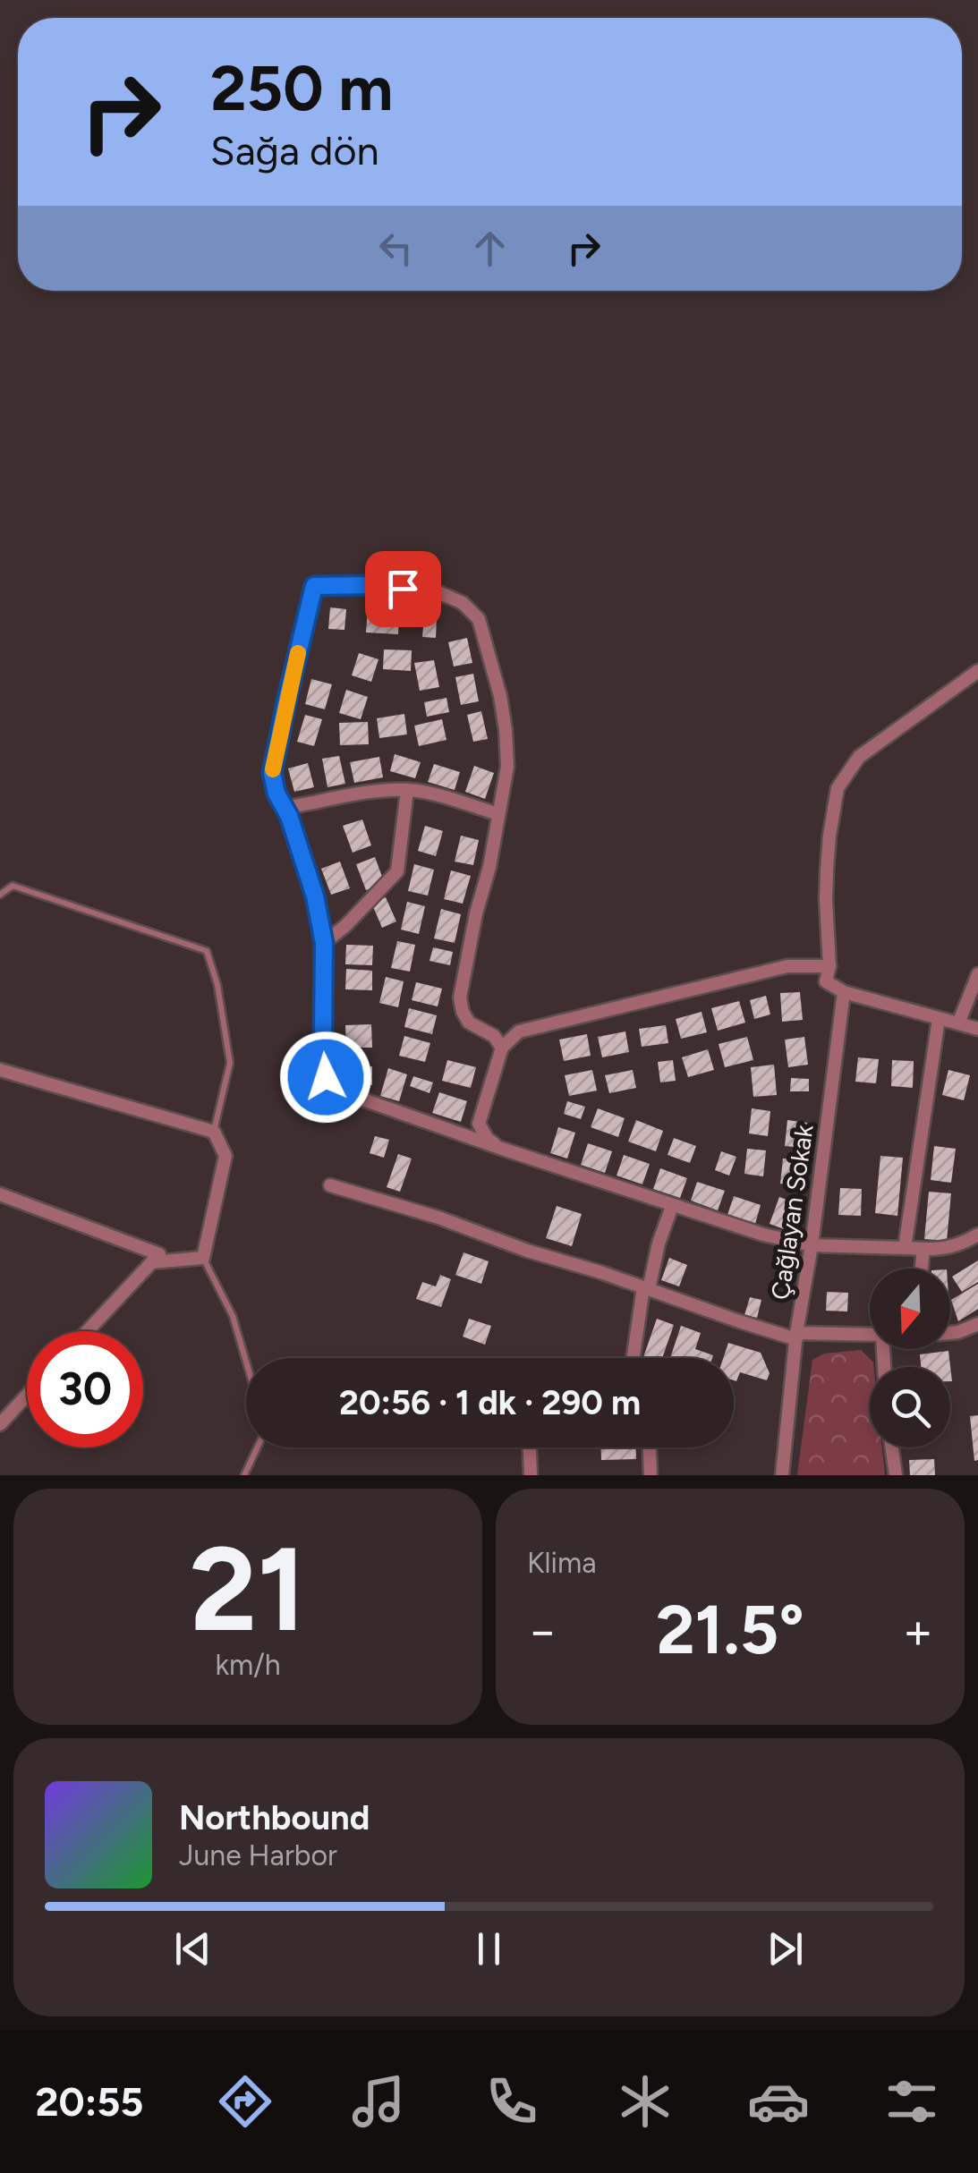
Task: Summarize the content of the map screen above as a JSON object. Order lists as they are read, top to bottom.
{
  "streets": {
    "street": ["Çağlayan Sokak"]
  },
  "north": "bottom",
  "page": {
    "turn": ["250 m", "Sağa dön"],
    "limit": "30",
    "trip": "20:56 · 1 dk · 290 m",
    "tile": [
      ["21", "km/h"],
      "Klima"
    ],
    "heat": ["−", "21.5°", "+"],
    "song": ["Northbound", "June Harbor"],
    "tabs": "20:55"
  }
}
